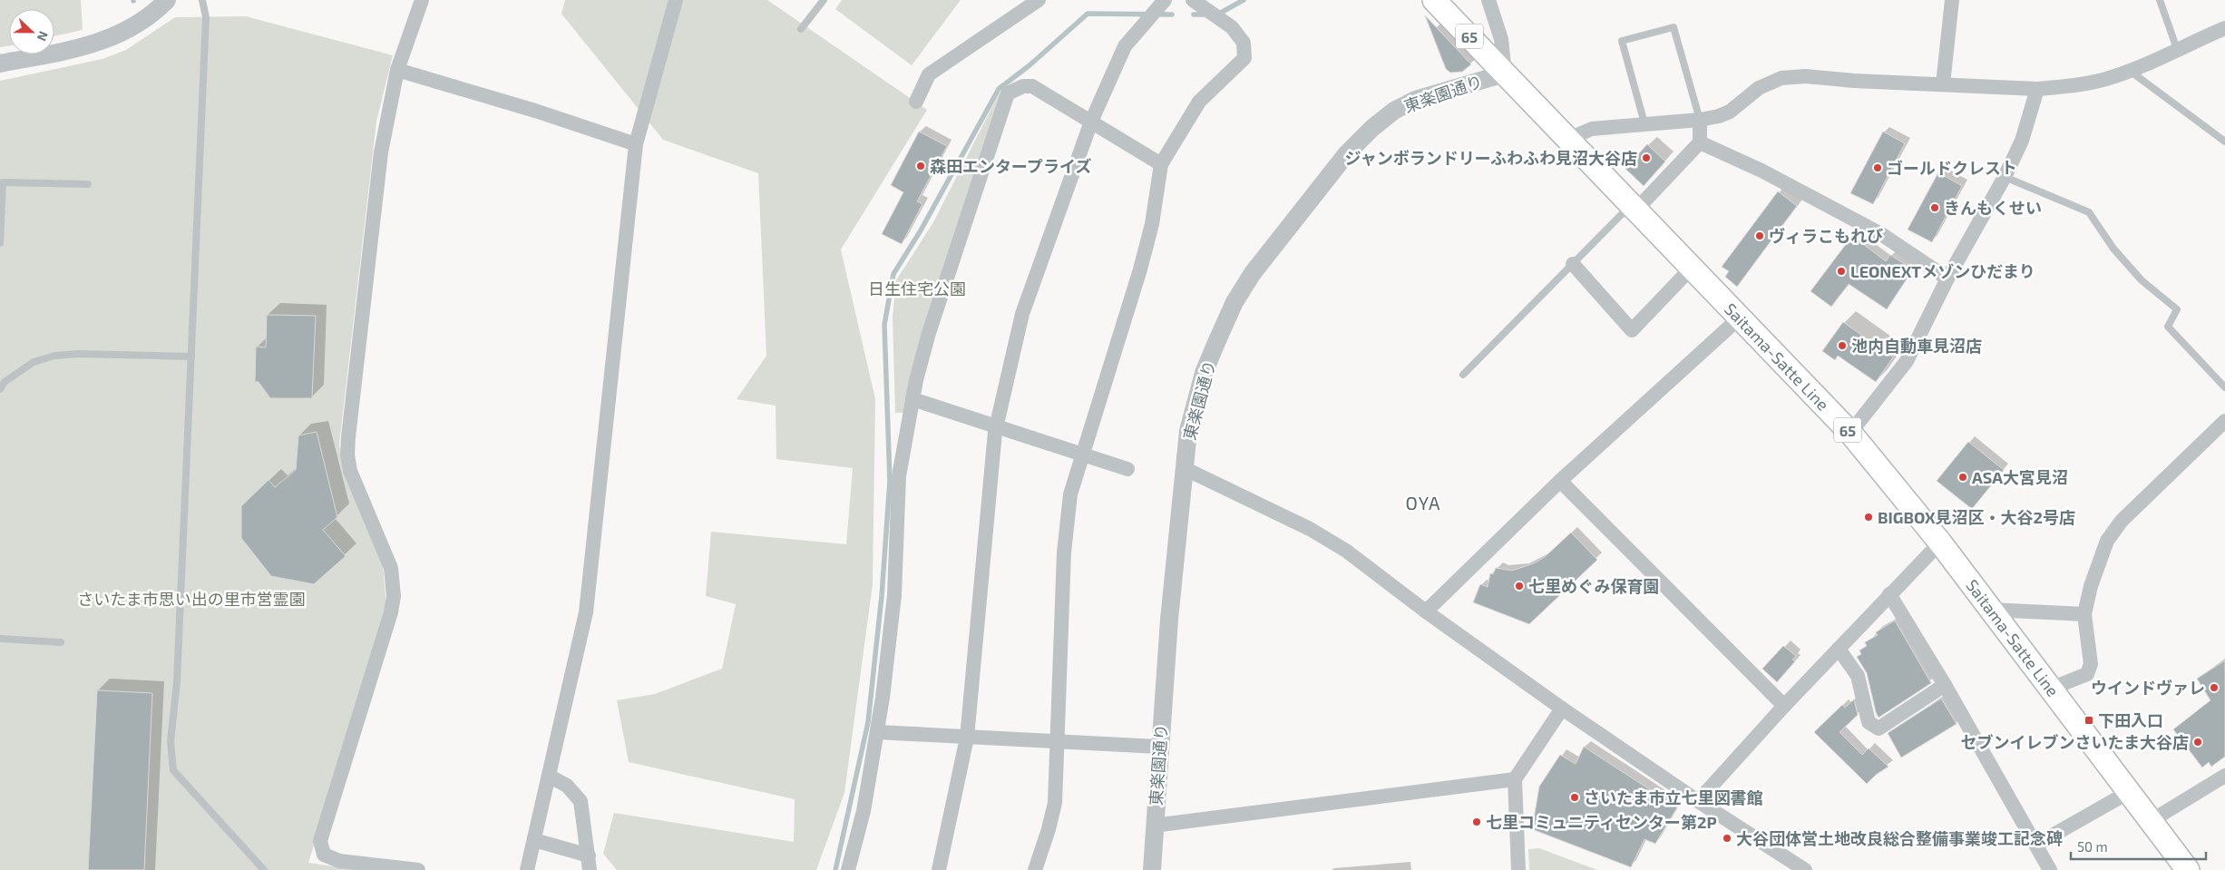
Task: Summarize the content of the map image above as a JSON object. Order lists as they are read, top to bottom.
{
  "streets": {
    "main road": ["65", "Saitama-Satte Line"],
    "street": ["東楽園通り"]
  },
  "crossings": [
    ["東楽園通り", "Saitama-Satte Line"]
  ],
  "districts": ["OYA"],
  "parks": ["日生住宅公園", "さいたま市思い出の里市営霊園"],
  "places": {
    "other": [
      "ジャンボランドリーふわふわ見沼大谷店",
      "森田エンタープライズ",
      "ゴールドクレスト",
      "きんもくせい",
      "ヴィラこもれび",
      "LEONEXTメゾンひだまり",
      "池内自動車見沼店",
      "ASA大宮見沼",
      "BIGBOX見沼区・大谷2号店",
      "七里めぐみ保育園",
      "ウインドヴァレ",
      "セブンイレブンさいたま大谷店",
      "さいたま市立七里図書館",
      "七里コミュニティセンター第2P",
      "大谷団体営土地改良総合整備事業竣工記念碑"
    ],
    "transit": ["下田入口"]
  },
  "scale_bar": "50 m",
  "north": "right"
}
